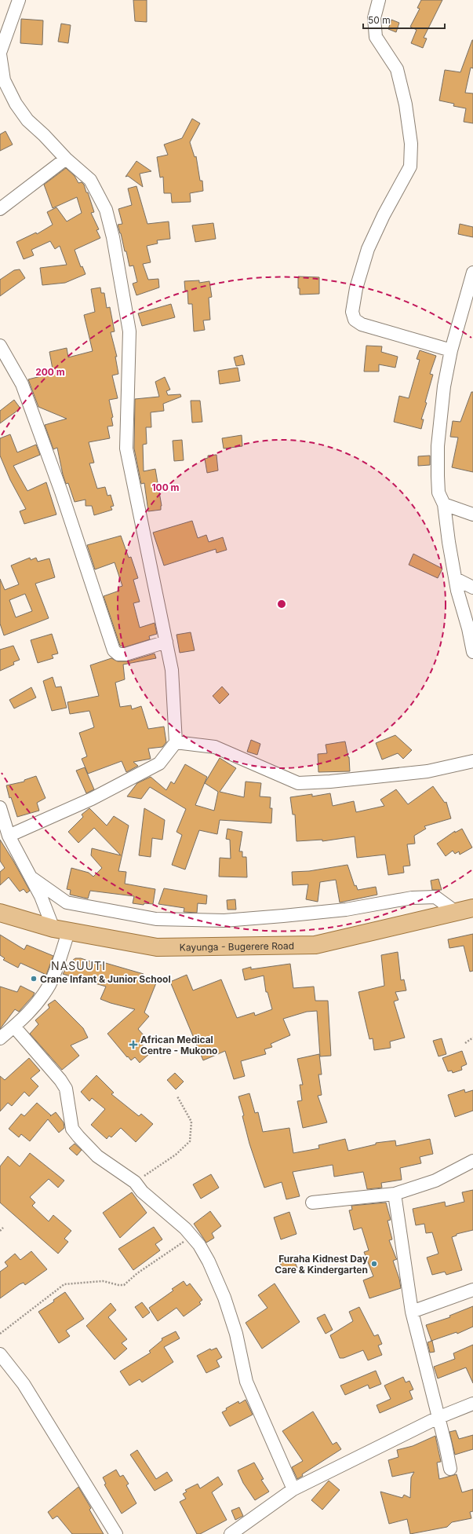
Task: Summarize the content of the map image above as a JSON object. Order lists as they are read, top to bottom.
{
  "streets": {
    "main road": ["Kayunga - Bugerere Road"]
  },
  "districts": ["NASUUTI"],
  "places": {
    "other": ["Crane Infant & Junior School", "Furaha Kidnest Day Care & Kindergarten"],
    "health": ["African Medical Centre - Mukono"]
  },
  "scale_bar": "50 m",
  "rings": ["200 m", "100 m"]
}
